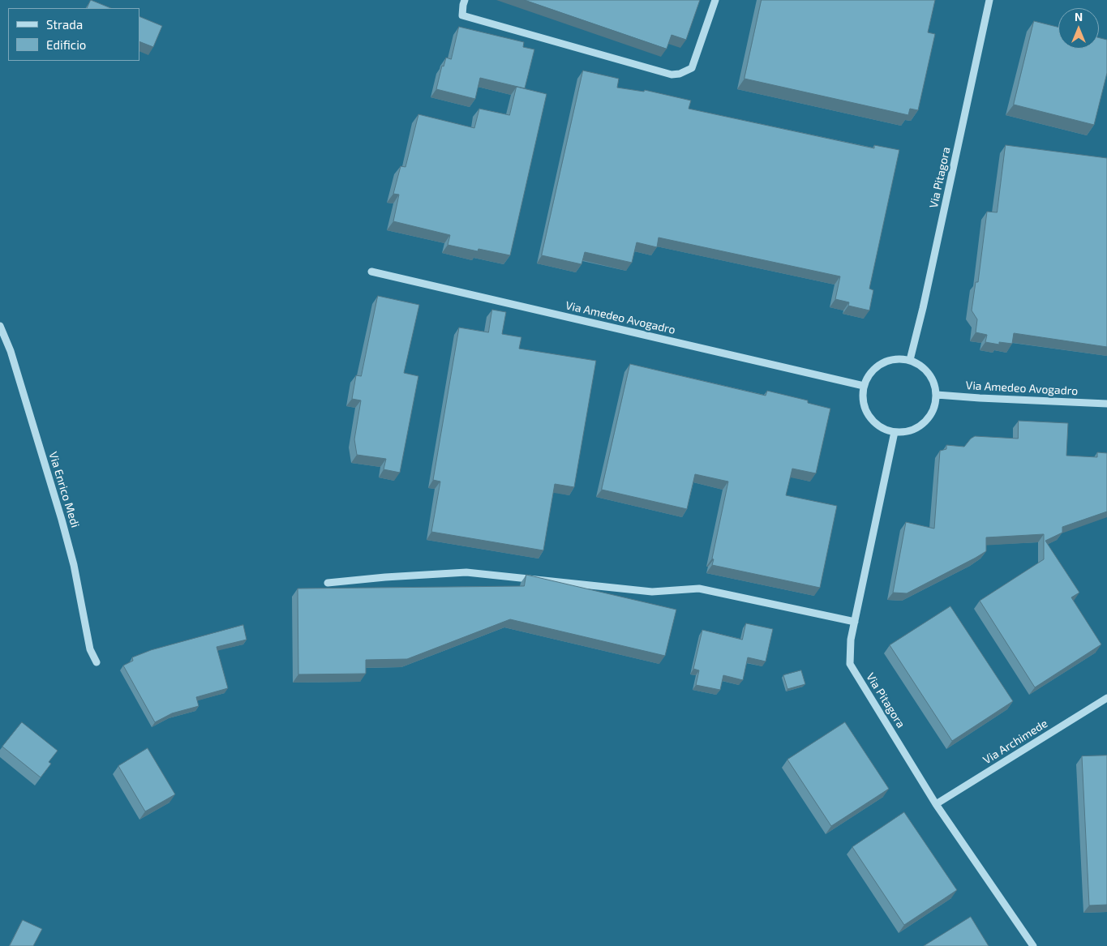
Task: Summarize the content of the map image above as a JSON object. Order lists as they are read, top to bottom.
{
  "streets": {
    "street": [
      "Via Pitagora",
      "Via Amedeo Avogadro",
      "Via Enrico Medi",
      "Via Archimede"
    ]
  },
  "crossings": [
    ["Via Pitagora", "Via Amedeo Avogadro"],
    ["Via Pitagora", "Via Archimede"]
  ],
  "legend": ["Strada", "Edificio"],
  "north": "top"
}
